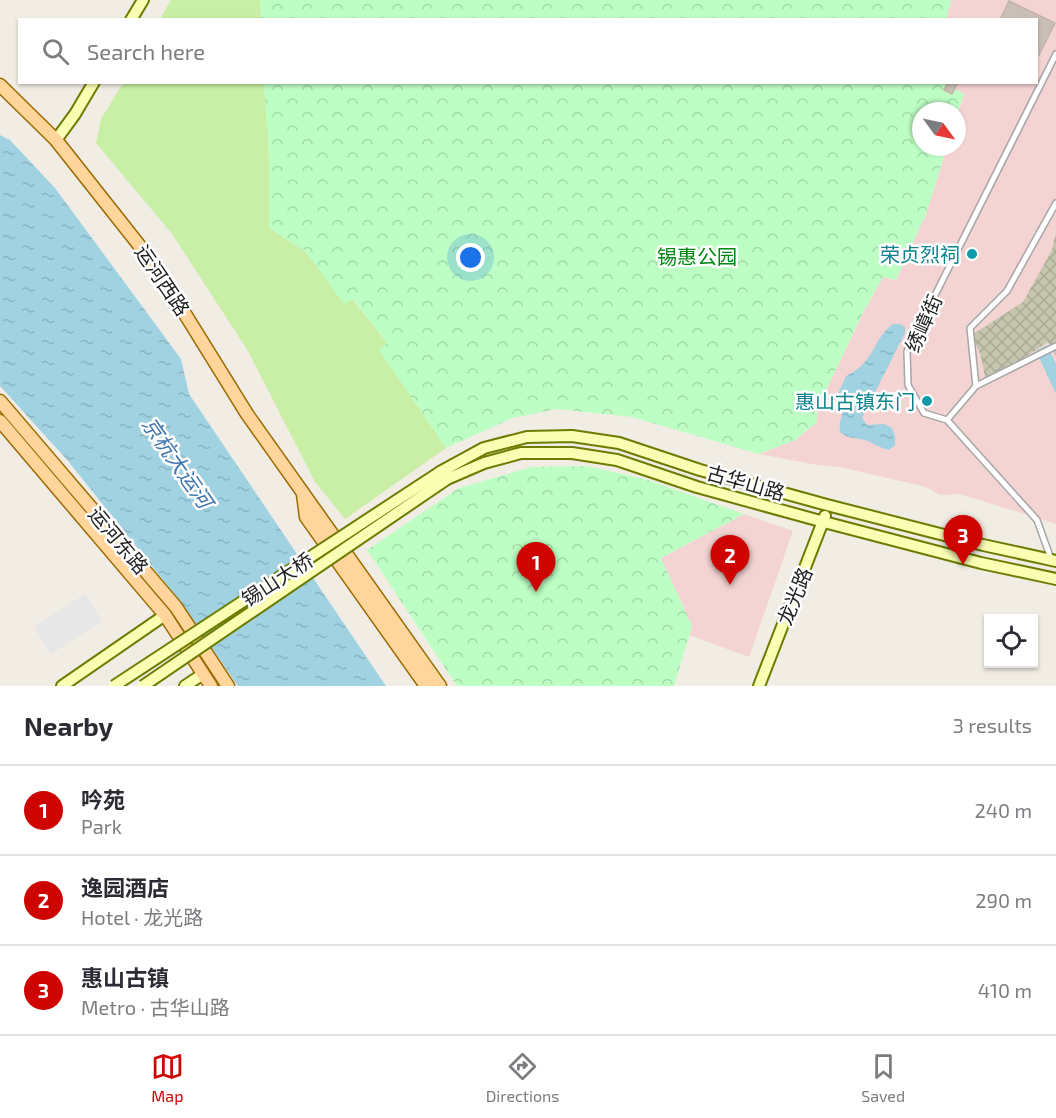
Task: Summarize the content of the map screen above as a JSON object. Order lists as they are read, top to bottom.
{
  "streets": {
    "main road": [
      "运河西路",
      "古华山路",
      "运河东路",
      "锡山大桥",
      "龙光路"
    ],
    "street": ["绣嶂街"]
  },
  "crossings": [
    ["绣嶂街", "古华山路"],
    ["古华山路", "锡山大桥"],
    ["古华山路", "龙光路"]
  ],
  "water": ["京杭大运河"],
  "parks": ["锡惠公园"],
  "places": ["荣贞烈祠", "惠山古镇东门"],
  "north": "bottom right",
  "page": {
    "search": "Search here",
    "pins": ["3", "2", "1"],
    "heading": ["Nearby", "3 results"],
    "list": [
      {
        "mark": "1",
        "name": "吟苑",
        "note": "Park",
        "value": "240 m"
      },
      {
        "mark": "2",
        "name": "逸园酒店",
        "note": "Hotel · 龙光路",
        "value": "290 m"
      },
      {
        "mark": "3",
        "name": "惠山古镇",
        "note": "Metro · 古华山路",
        "value": "410 m"
      }
    ],
    "nav": ["Map", "Directions", "Saved"]
  }
}
